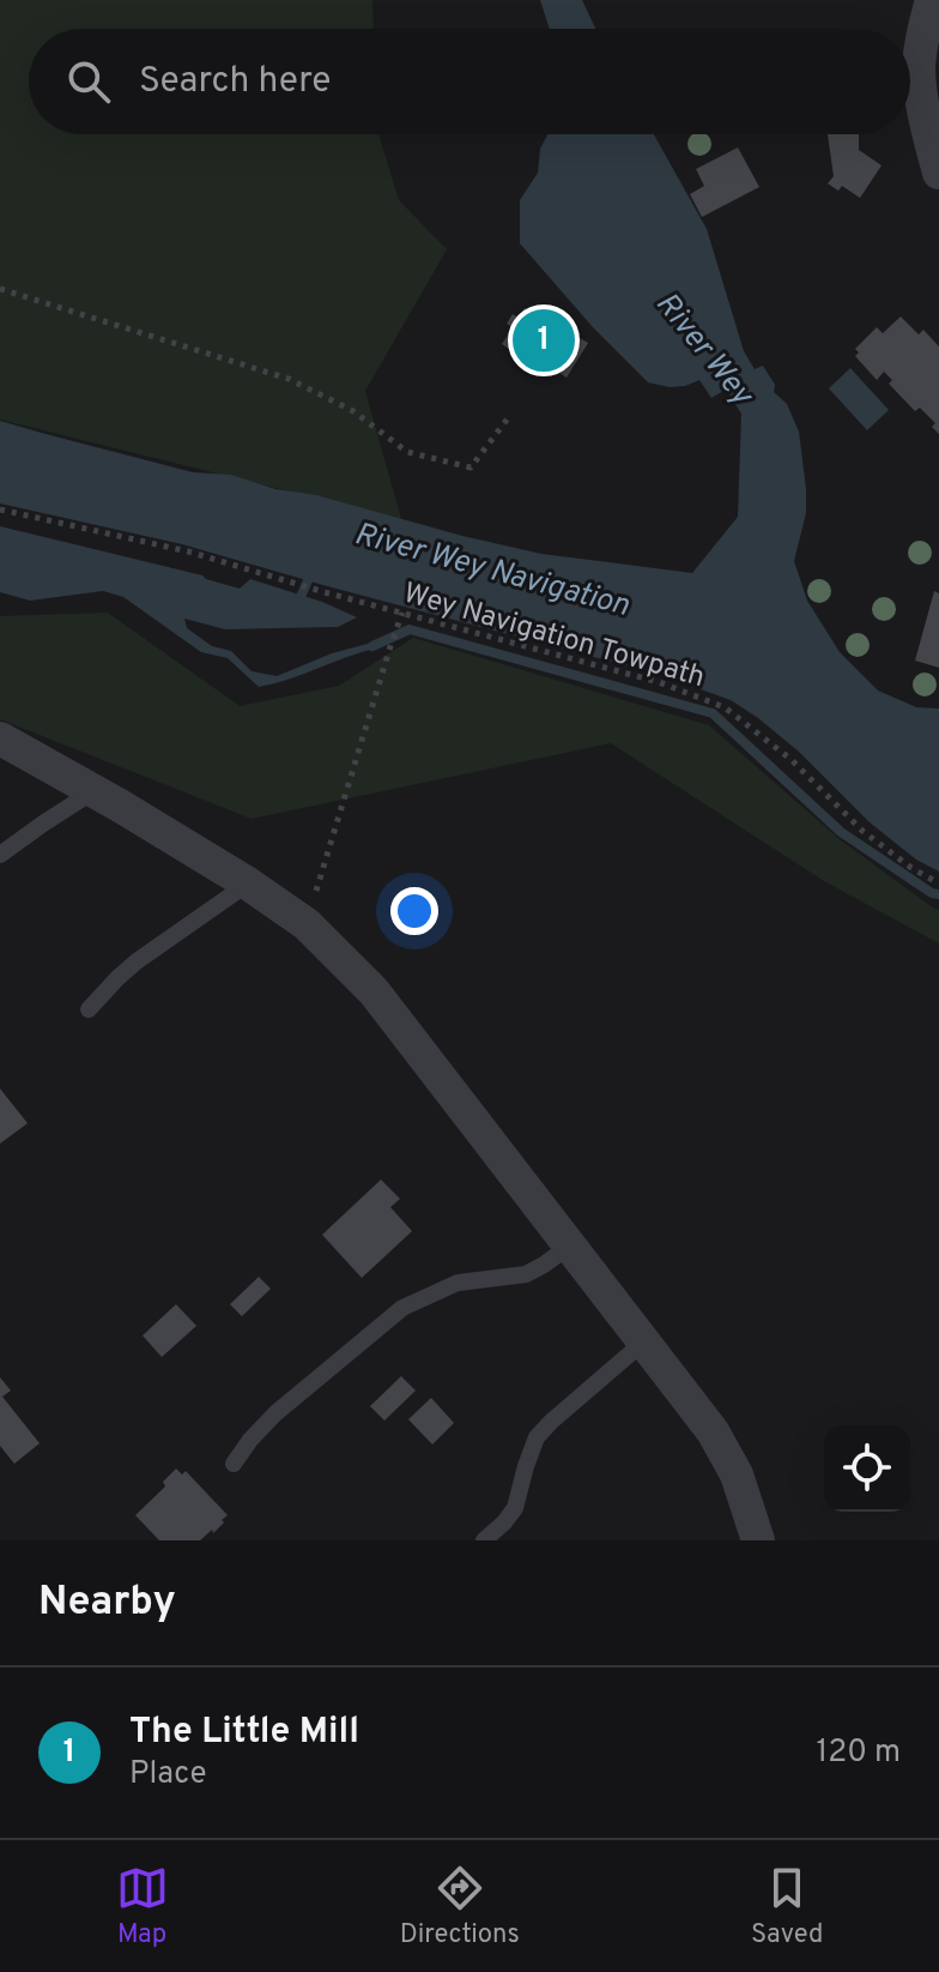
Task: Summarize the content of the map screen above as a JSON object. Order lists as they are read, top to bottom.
{
  "streets": {
    "path": ["Wey Navigation Towpath"]
  },
  "water": ["River Wey", "River Wey Navigation"],
  "page": {
    "search": "Search here",
    "pins": "1",
    "heading": "Nearby",
    "list": [
      {
        "mark": "1",
        "name": "The Little Mill",
        "note": "Place",
        "value": "120 m"
      }
    ],
    "nav": ["Map", "Directions", "Saved"]
  }
}
